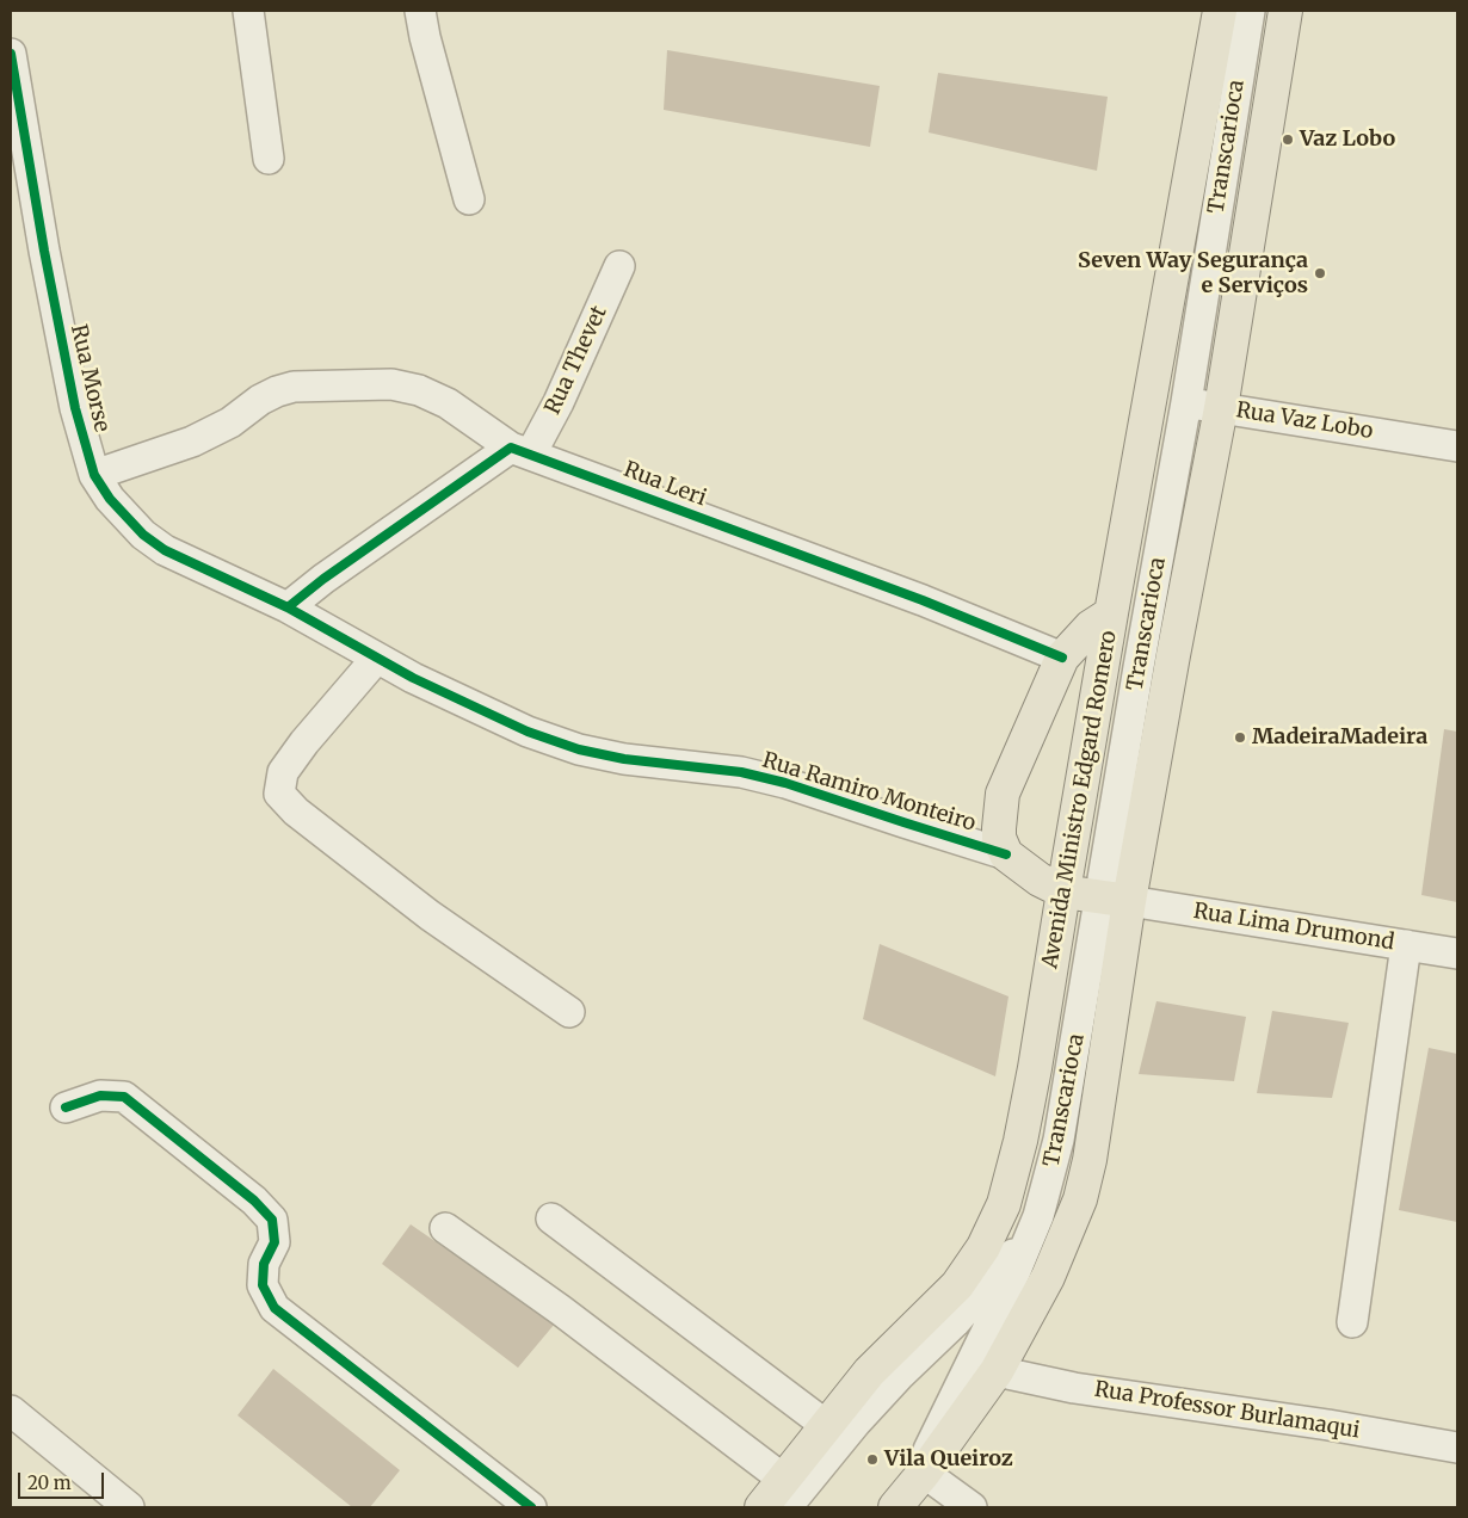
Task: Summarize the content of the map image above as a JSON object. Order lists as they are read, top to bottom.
{
  "streets": {
    "main road": ["Avenida Ministro Edgard Romero"],
    "street": [
      "Transcarioca",
      "Rua Thevet",
      "Rua Morse",
      "Rua Vaz Lobo",
      "Rua Leri",
      "Rua Ramiro Monteiro",
      "Rua Lima Drumond",
      "Rua Professor Burlamaqui"
    ]
  },
  "crossings": [
    ["Transcarioca", "Rua Vaz Lobo"],
    ["Transcarioca", "Avenida Ministro Edgard Romero"],
    ["Transcarioca", "Rua Lima Drumond"],
    ["Rua Thevet", "Rua Leri"],
    ["Rua Morse", "Rua Leri"],
    ["Rua Morse", "Rua Ramiro Monteiro"],
    ["Rua Vaz Lobo", "Avenida Ministro Edgard Romero"]
  ],
  "places": [
    "Vaz Lobo",
    "Seven Way Segurança e Serviços",
    "MadeiraMadeira",
    "Vila Queiroz"
  ],
  "scale_bar": "20 m"
}
